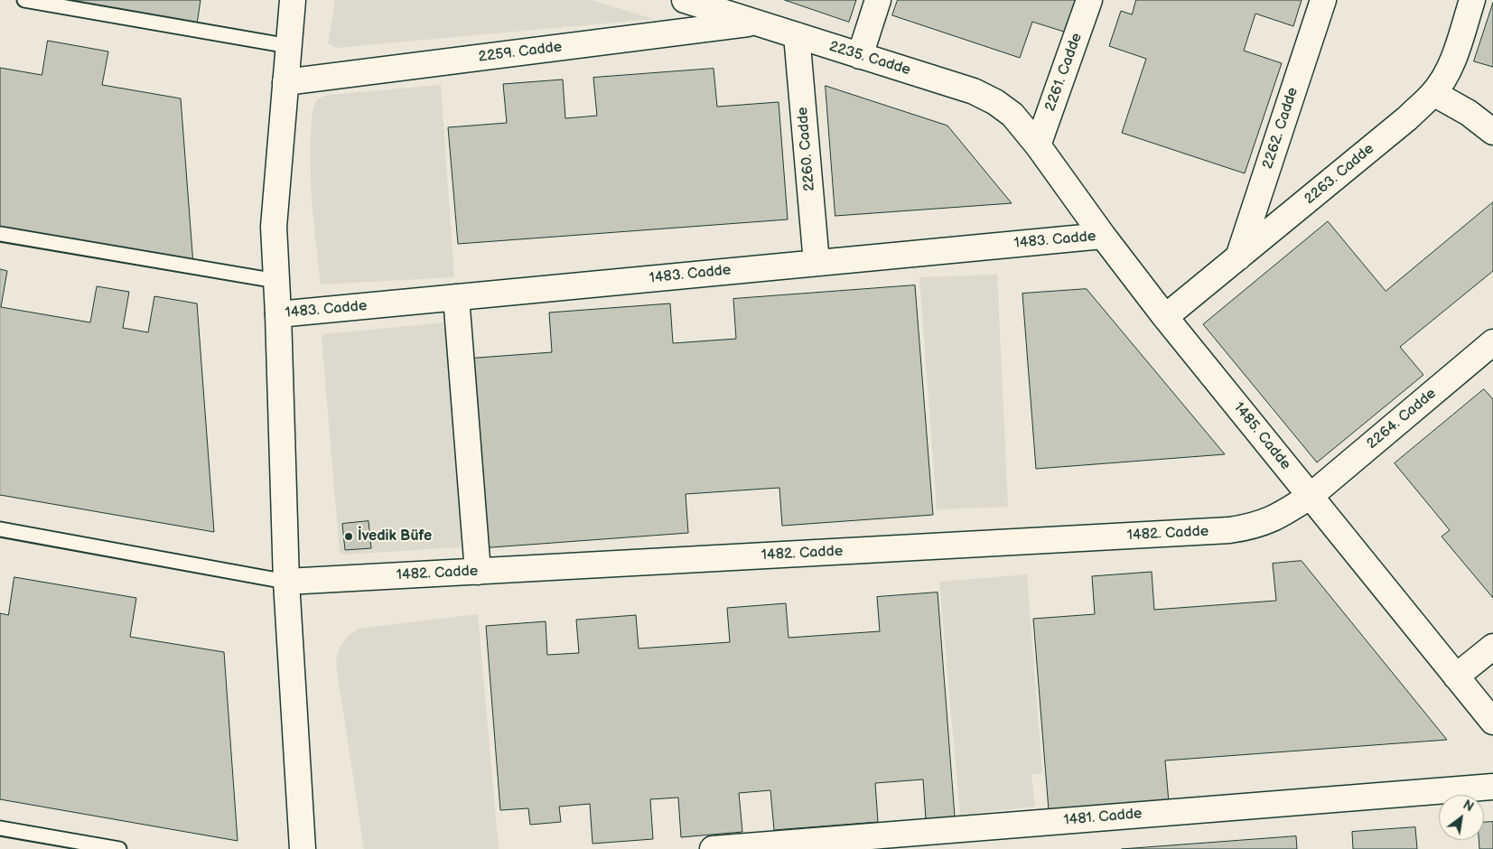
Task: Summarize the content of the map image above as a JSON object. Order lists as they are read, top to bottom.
{
  "streets": {
    "street": [
      "2259. Cadde",
      "2235. Cadde",
      "2261. Cadde",
      "2262. Cadde",
      "2260. Cadde",
      "2263. Cadde",
      "1483. Cadde",
      "2264. Cadde",
      "1485. Cadde",
      "1482. Cadde",
      "1481. Cadde"
    ]
  },
  "crossings": [
    ["2259. Cadde", "2235. Cadde"],
    ["2235. Cadde", "2261. Cadde"],
    ["2235. Cadde", "2260. Cadde"],
    ["2235. Cadde", "1485. Cadde"],
    ["2261. Cadde", "1485. Cadde"],
    ["2262. Cadde", "2263. Cadde"],
    ["2260. Cadde", "1483. Cadde"],
    ["2263. Cadde", "1485. Cadde"],
    ["1483. Cadde", "1485. Cadde"],
    ["2264. Cadde", "1485. Cadde"],
    ["2264. Cadde", "1482. Cadde"],
    ["1485. Cadde", "1482. Cadde"]
  ],
  "places": ["İvedik Büfe"],
  "north": "top right"
}
